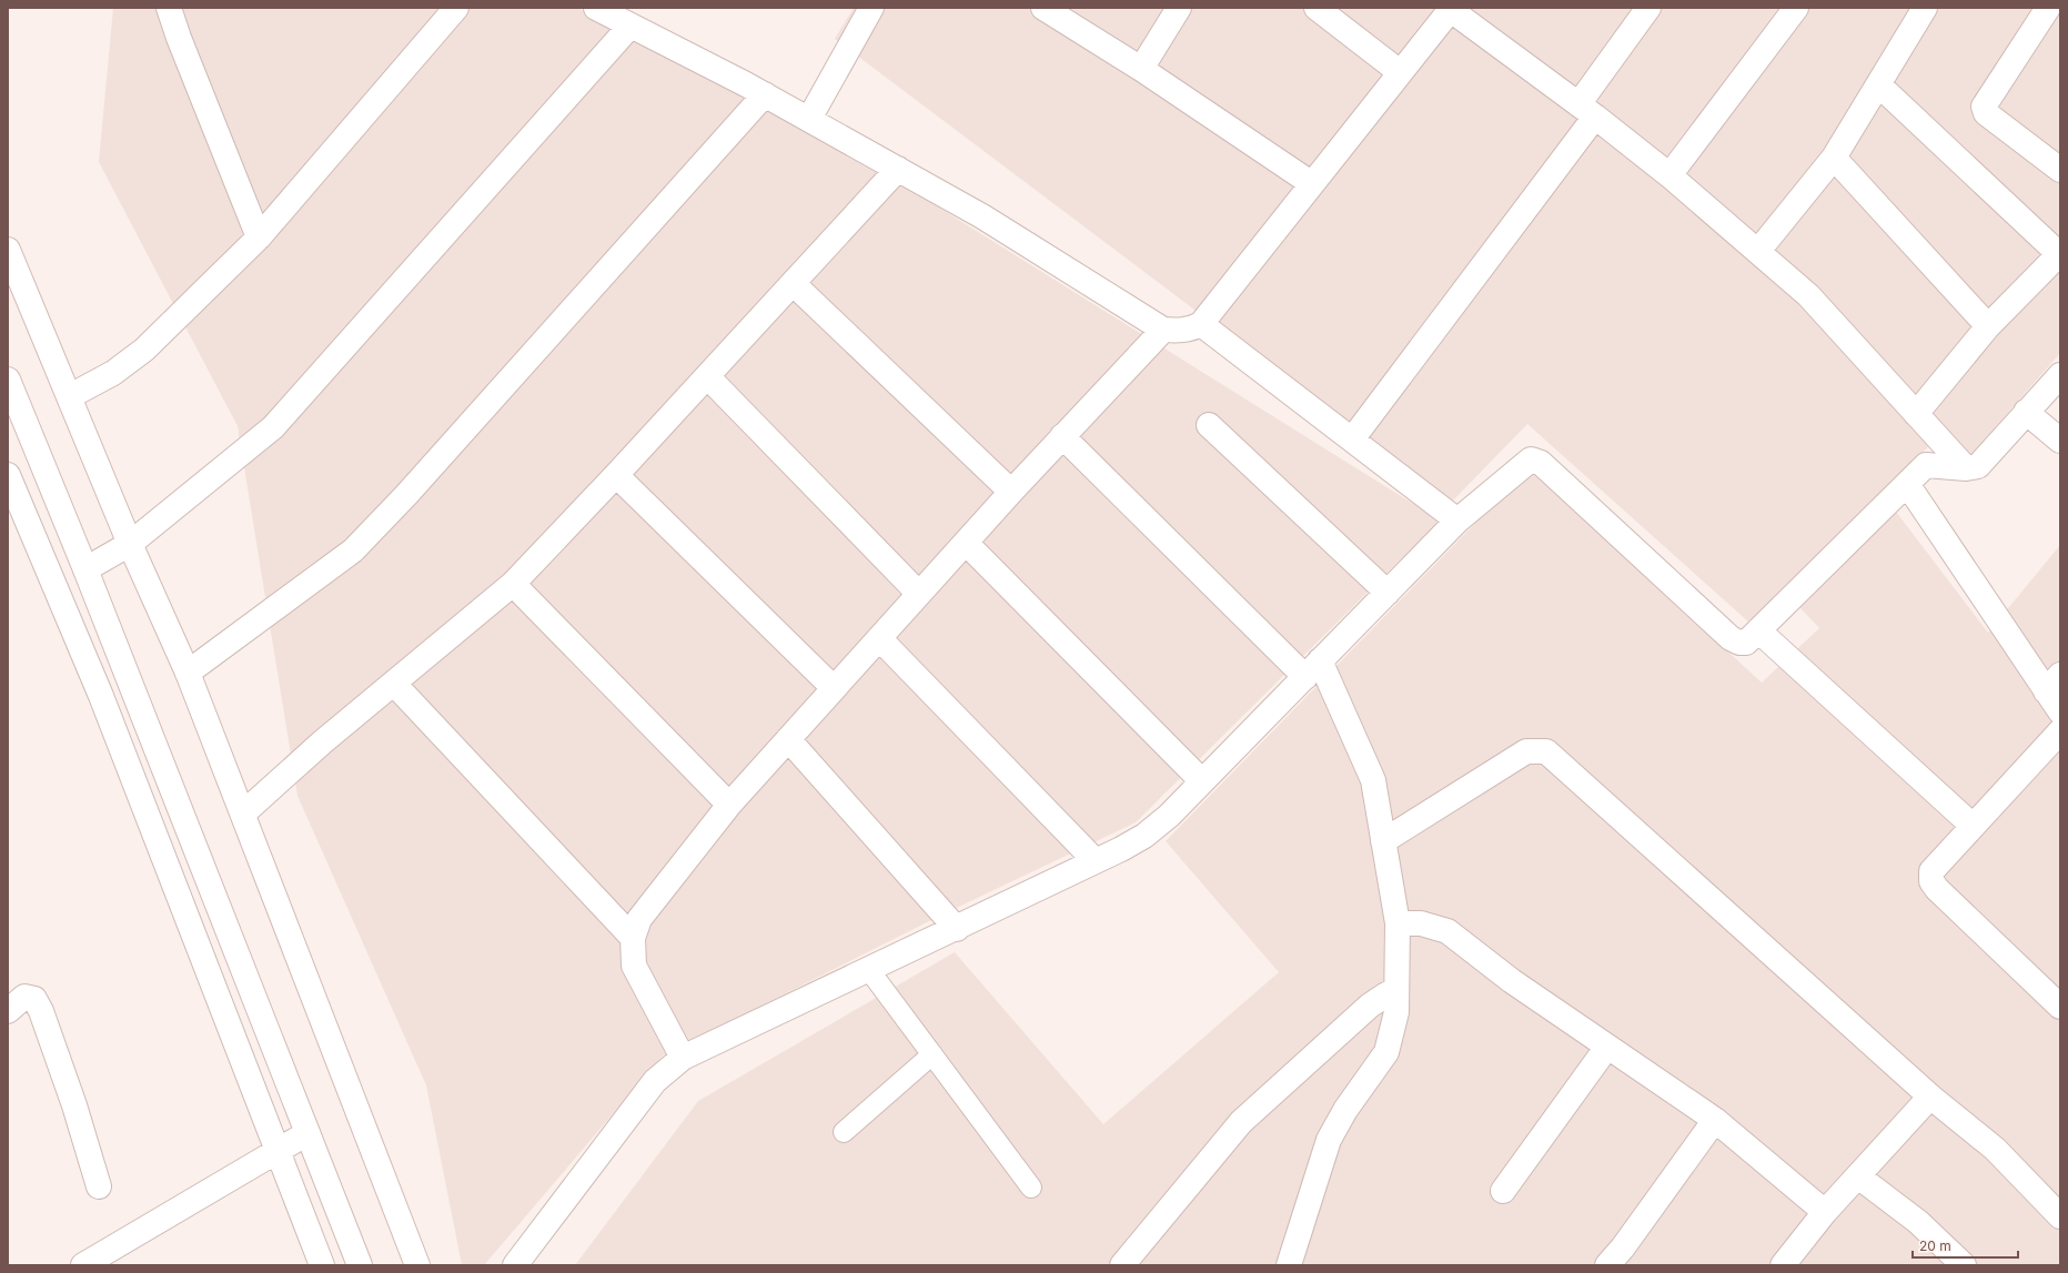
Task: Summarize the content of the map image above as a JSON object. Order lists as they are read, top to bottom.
{
  "scale_bar": "20 m"
}
